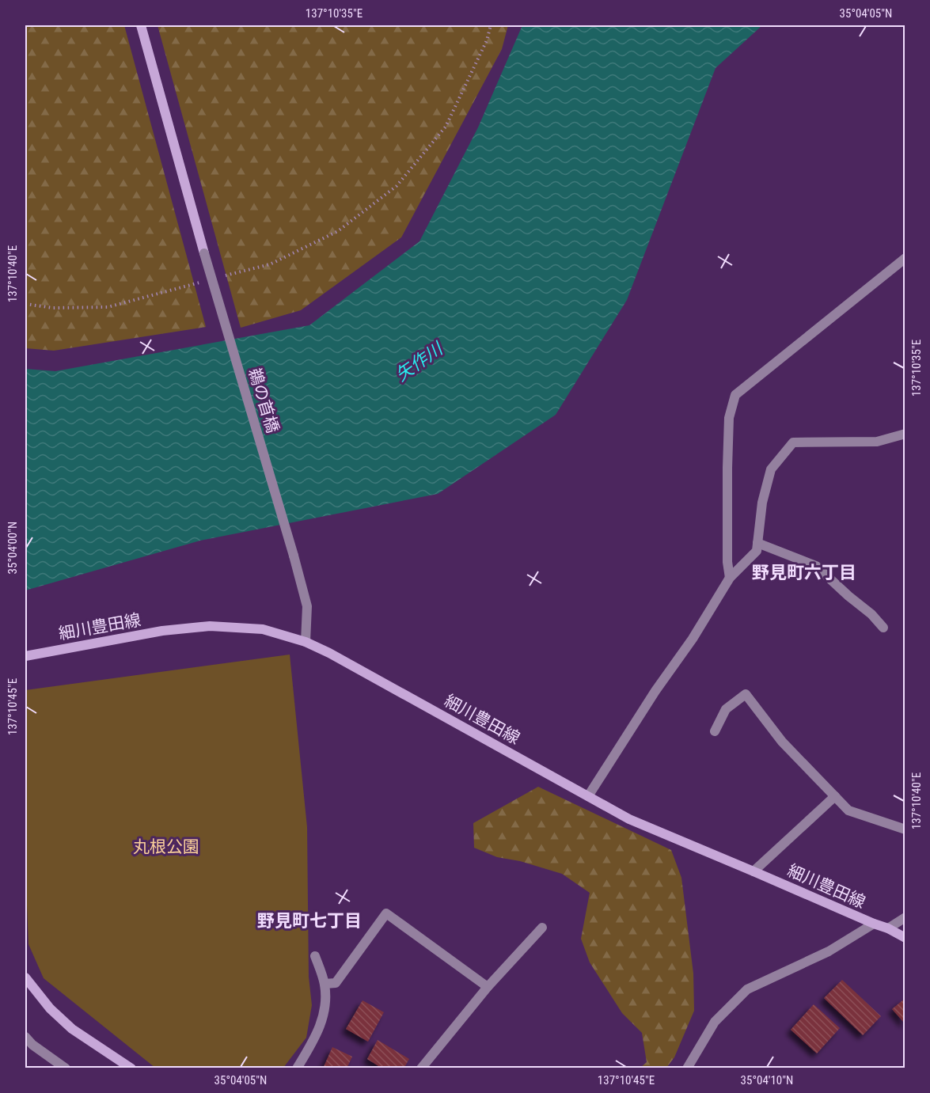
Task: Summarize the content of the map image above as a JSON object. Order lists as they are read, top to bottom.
{
  "streets": {
    "main road": ["細川豊田線"],
    "street": ["鵜の首橋"]
  },
  "crossings": [
    ["鵜の首橋", "細川豊田線"]
  ],
  "districts": ["野見町六丁目", "野見町七丁目"],
  "water": ["矢作川"],
  "parks": ["丸根公園"],
  "coordinates": [
    "137°10'35\"E",
    "35°04'05\"N",
    "137°10'40\"E",
    "35°04'00\"N",
    "137°10'45\"E",
    "35°04'10\"N"
  ]
}
